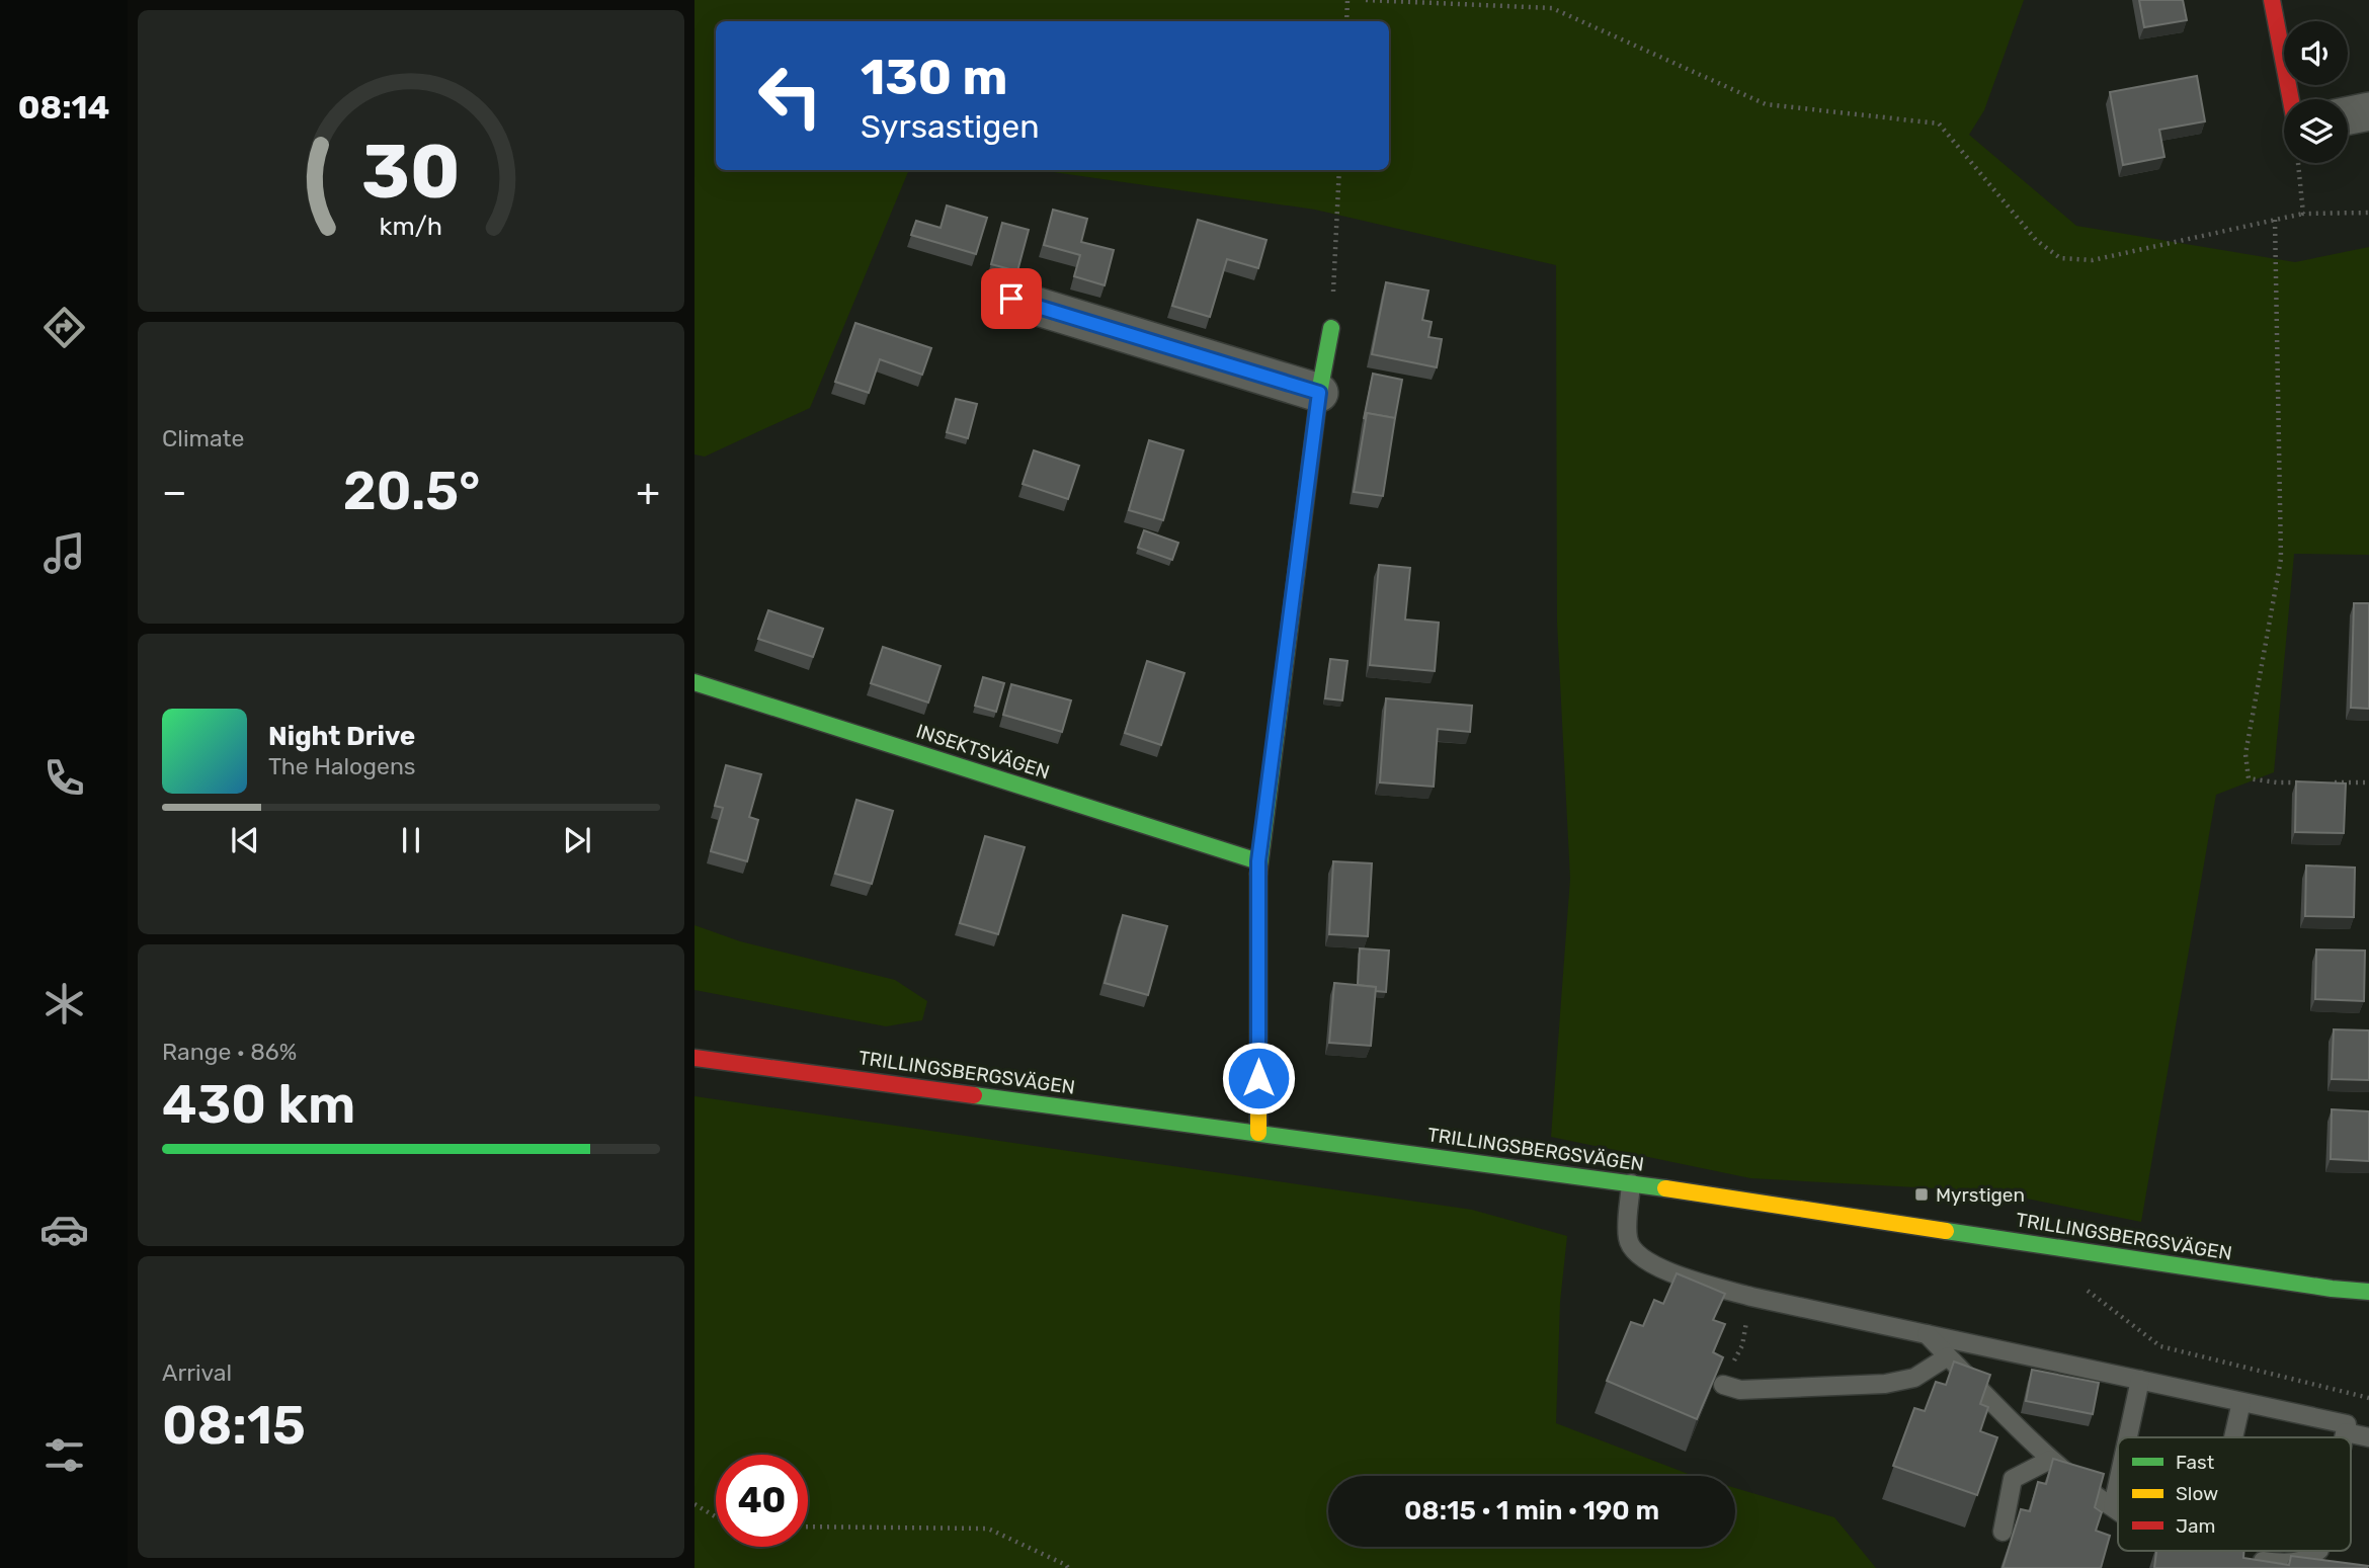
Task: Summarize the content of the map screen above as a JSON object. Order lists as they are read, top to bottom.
{
  "streets": {
    "street": ["INSEKTSVÄGEN", "TRILLINGSBERGSVÄGEN"]
  },
  "places": {
    "transit": ["Myrstigen"]
  },
  "legend": ["Fast", "Slow", "Jam"],
  "page": {
    "tabs": "08:14",
    "turn": ["130 m", "Syrsastigen"],
    "tile": [
      "Climate",
      ["Range · 86%", "430 km"],
      ["Arrival", "08:15"]
    ],
    "heat": ["−", "20.5°", "+"],
    "song": ["Night Drive", "The Halogens"],
    "limit": "40",
    "trip": "08:15 · 1 min · 190 m",
    "gauge": ["30", "km/h"]
  }
}
